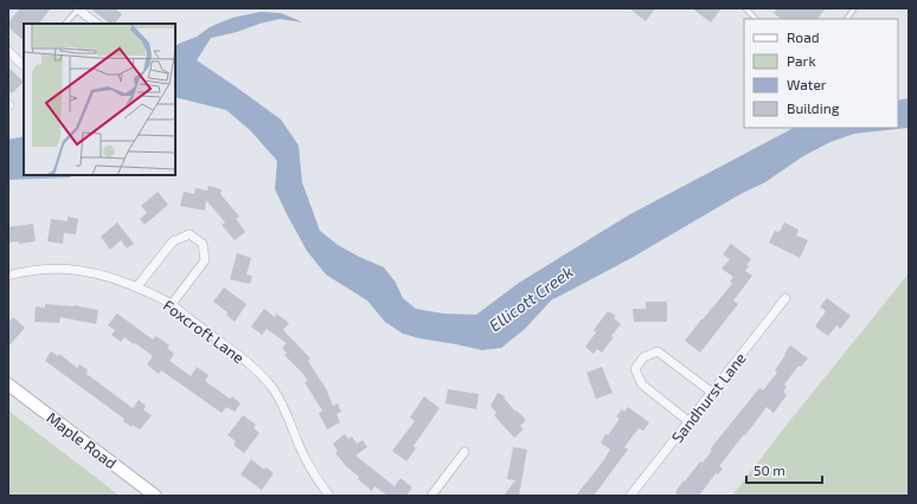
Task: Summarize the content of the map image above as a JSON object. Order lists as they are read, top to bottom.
{
  "streets": {
    "main road": ["Maple Road"],
    "street": ["Foxcroft Lane", "Sandhurst Lane"]
  },
  "water": ["Ellicott Creek"],
  "legend": [
    "Road",
    "Park",
    "Water",
    "Building"
  ],
  "scale_bar": "50 m"
}
